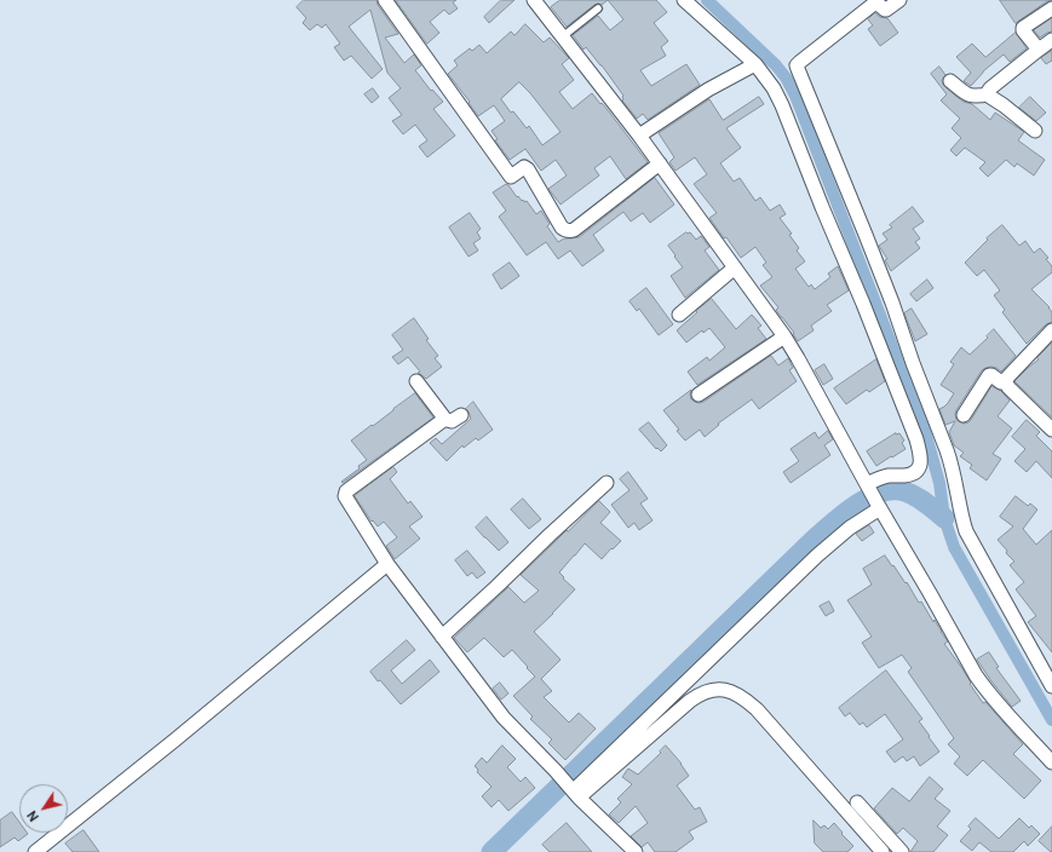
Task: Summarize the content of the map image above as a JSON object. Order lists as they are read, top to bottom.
{
  "north": "bottom left"
}
